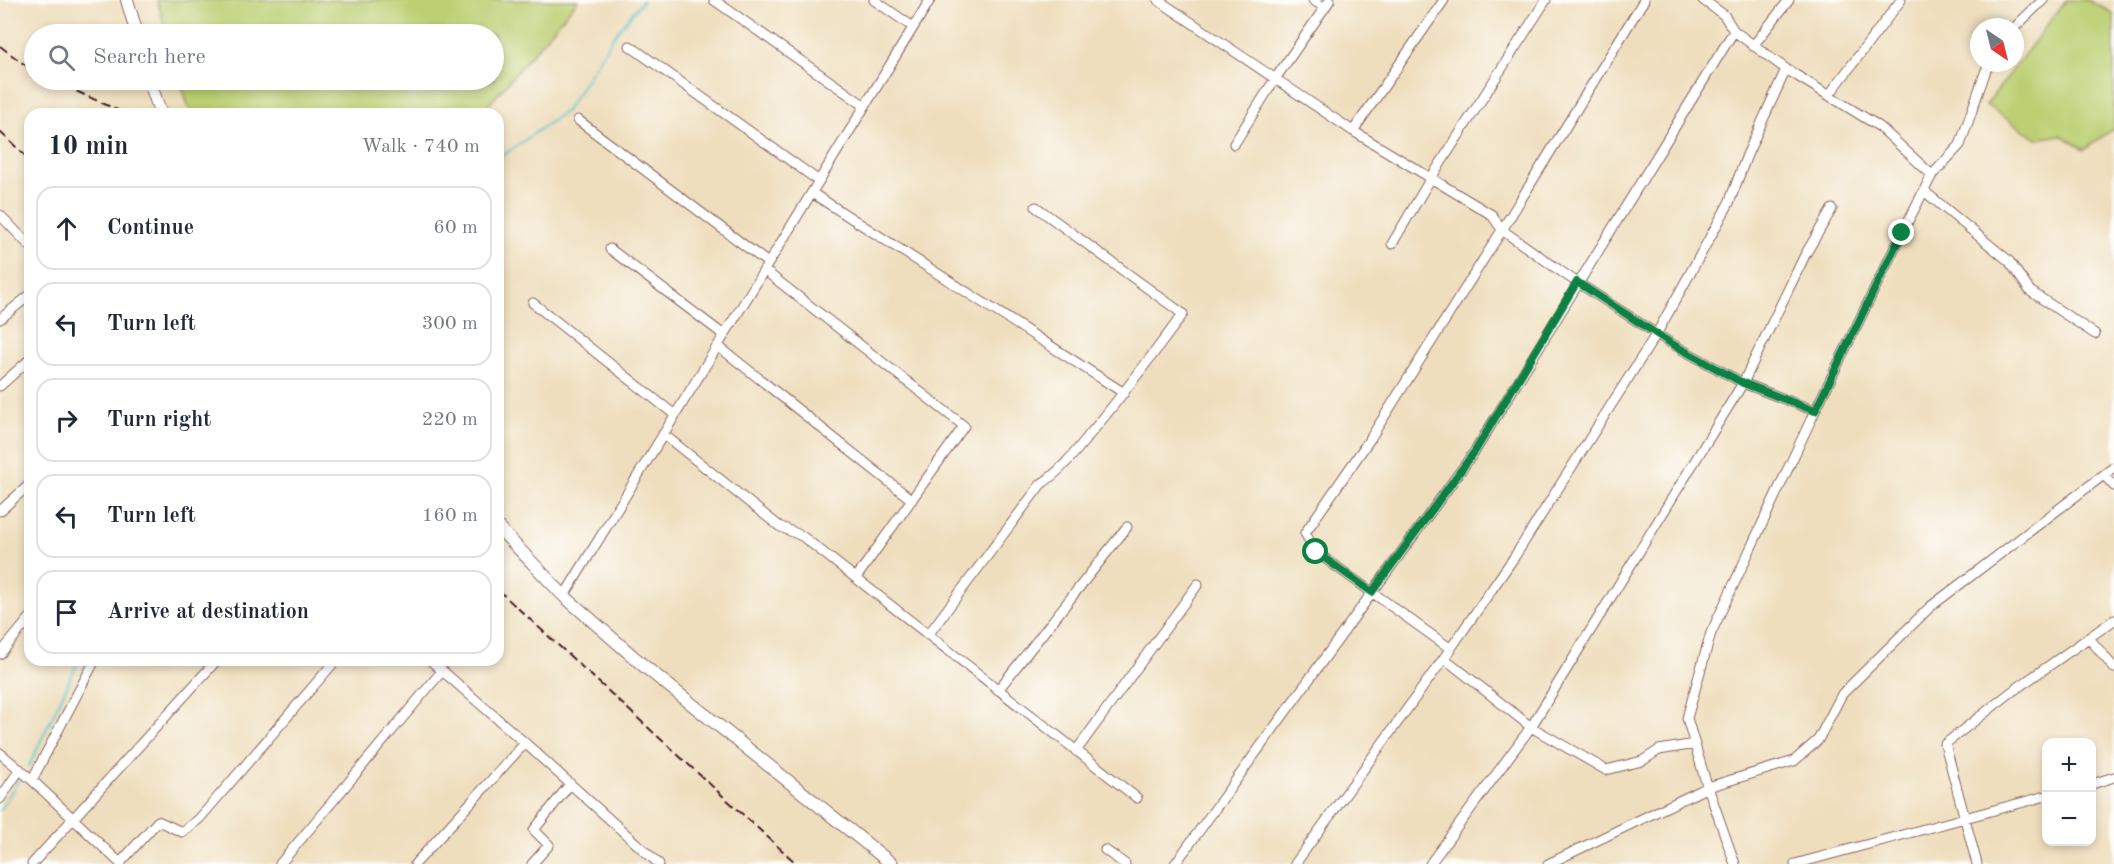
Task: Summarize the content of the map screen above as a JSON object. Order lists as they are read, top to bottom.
{
  "north": "bottom right",
  "page": {
    "search": "Search here",
    "heading": ["10 min", "Walk · 740 m"],
    "list": [
      ["Continue", "60 m"],
      ["Turn left", "300 m"],
      ["Turn right", "220 m"],
      ["Turn left", "160 m"],
      "Arrive at destination"
    ],
    "map_buttons": ["+", "−"]
  }
}
